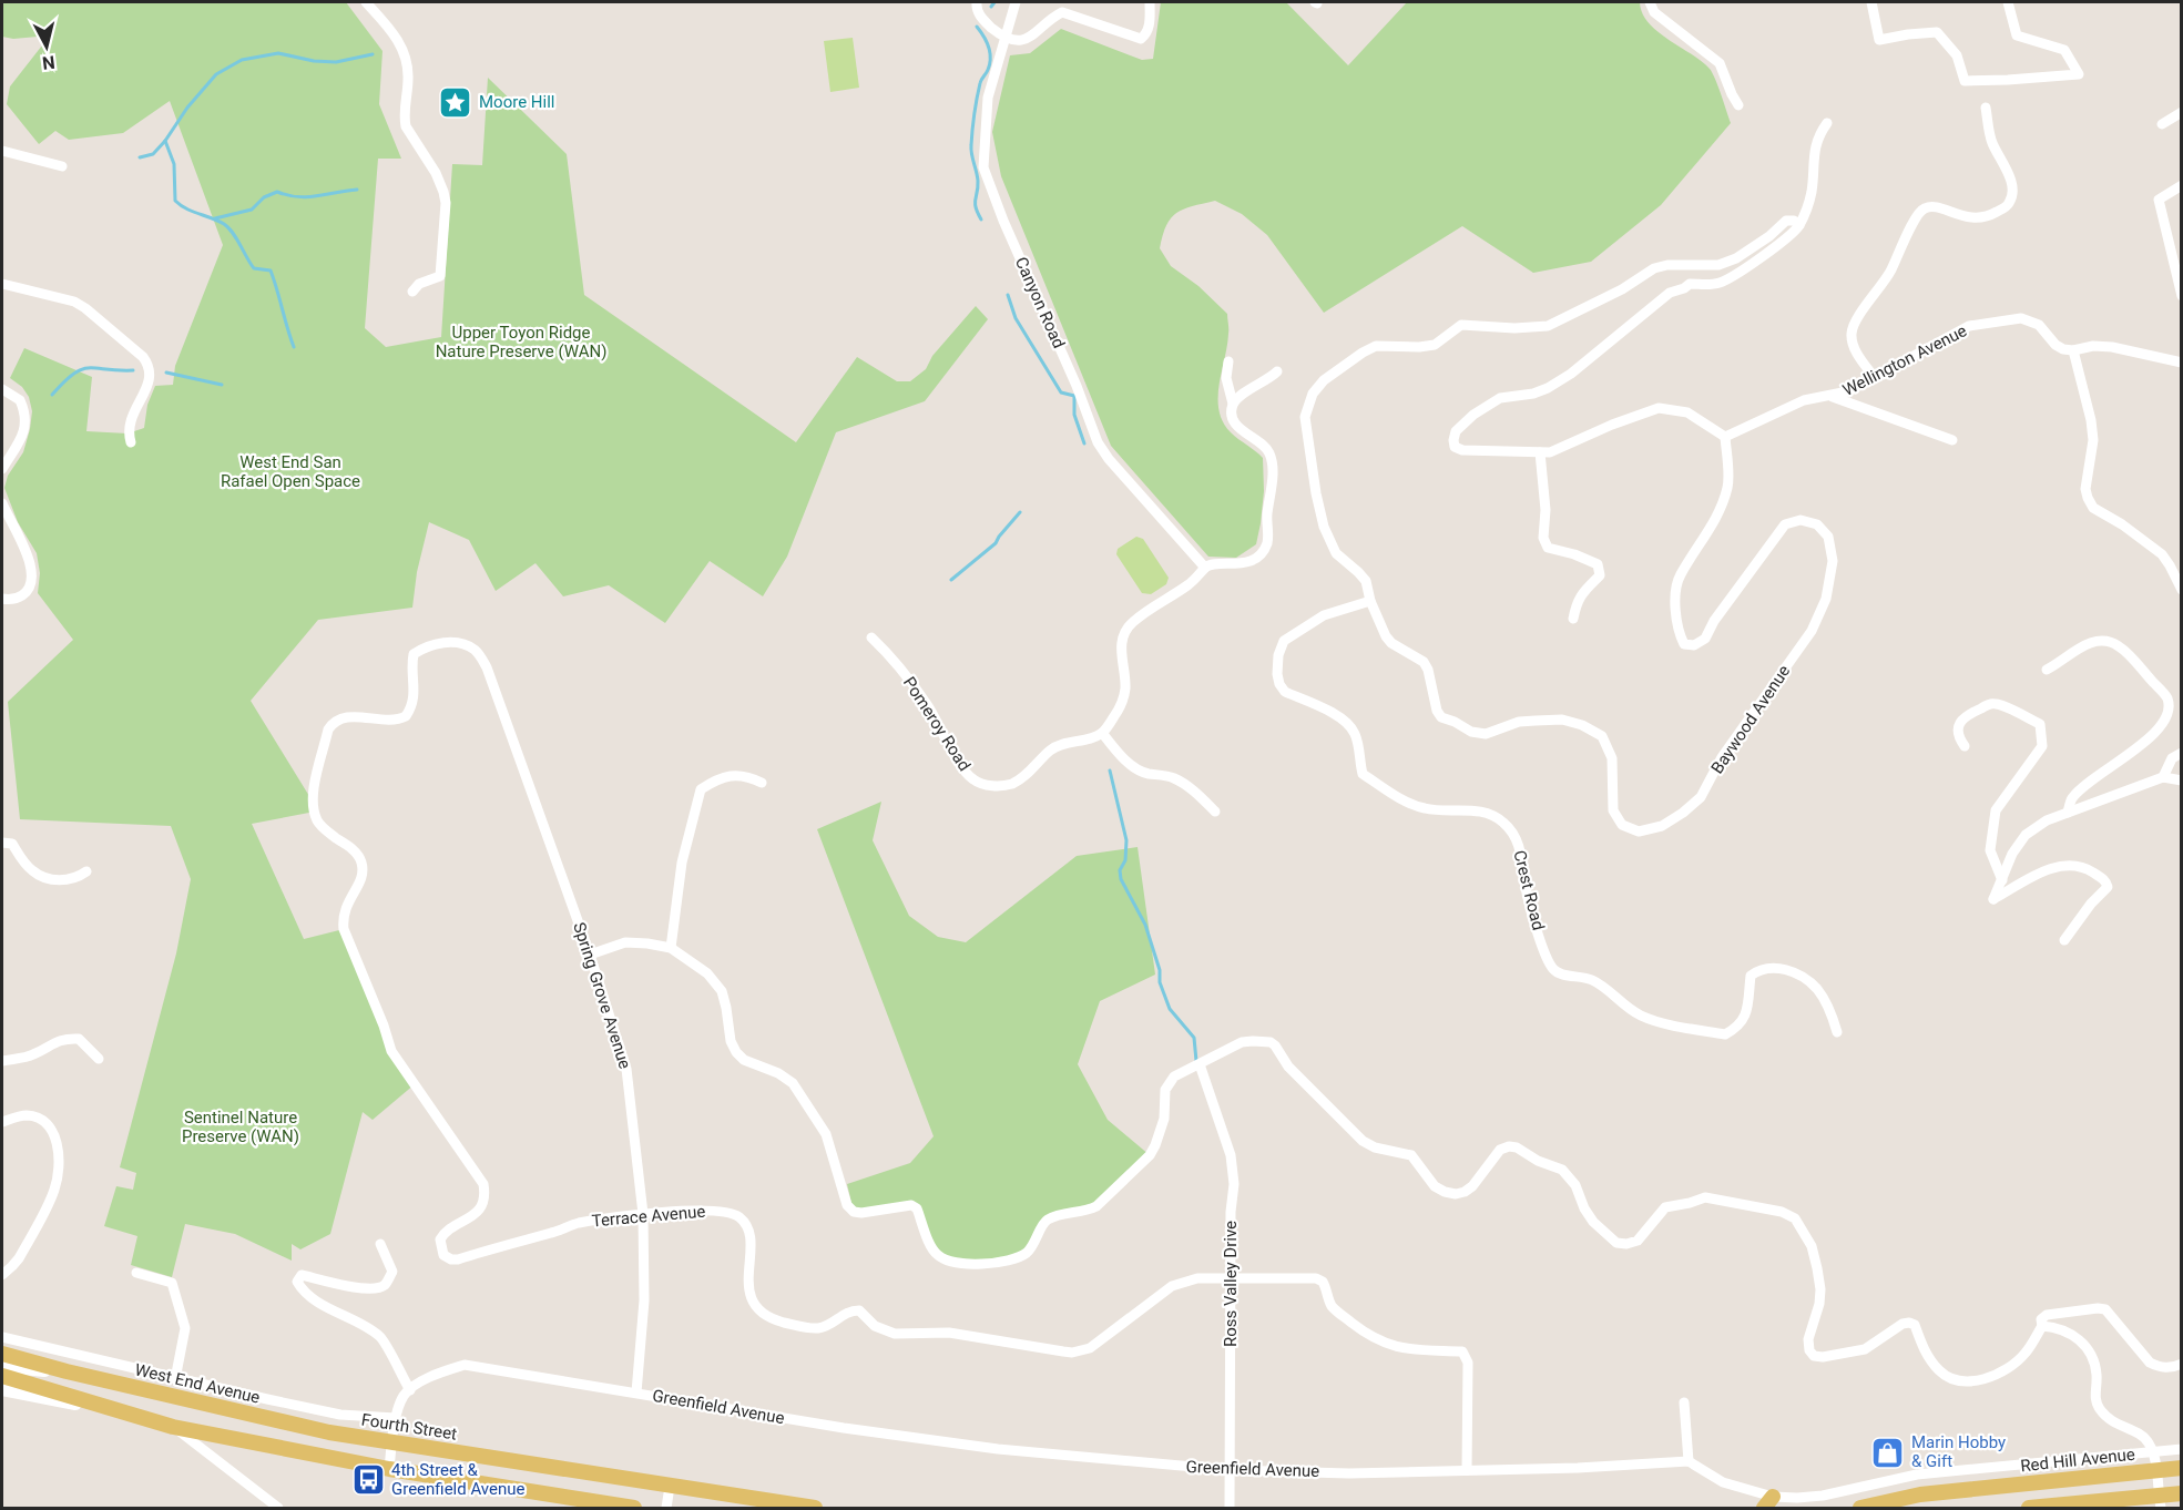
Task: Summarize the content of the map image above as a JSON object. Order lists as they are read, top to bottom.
{
  "streets": {
    "main road": ["Fourth Street", "Red Hill Avenue"],
    "street": [
      "Canyon Road",
      "Wellington Avenue",
      "Baywood Avenue",
      "Pomeroy Road",
      "Crest Road",
      "Spring Grove Avenue",
      "Terrace Avenue",
      "Ross Valley Drive",
      "West End Avenue",
      "Greenfield Avenue"
    ]
  },
  "crossings": [
    ["Wellington Avenue", "Baywood Avenue"],
    ["Baywood Avenue", "Crest Road"],
    ["Spring Grove Avenue", "Terrace Avenue"],
    ["Spring Grove Avenue", "Greenfield Avenue"],
    ["Terrace Avenue", "Ross Valley Drive"],
    ["Terrace Avenue", "Greenfield Avenue"],
    ["Ross Valley Drive", "Greenfield Avenue"]
  ],
  "parks": ["Upper Toyon Ridge Nature Preserve (WAN)", "West End San Rafael Open Space", "Sentinel Nature Preserve (WAN)"],
  "places": {
    "place": ["Moore Hill"],
    "shop": ["Marin Hobby & Gift"],
    "bus stop": ["4th Street & Greenfield Avenue"]
  },
  "north": "bottom"
}
